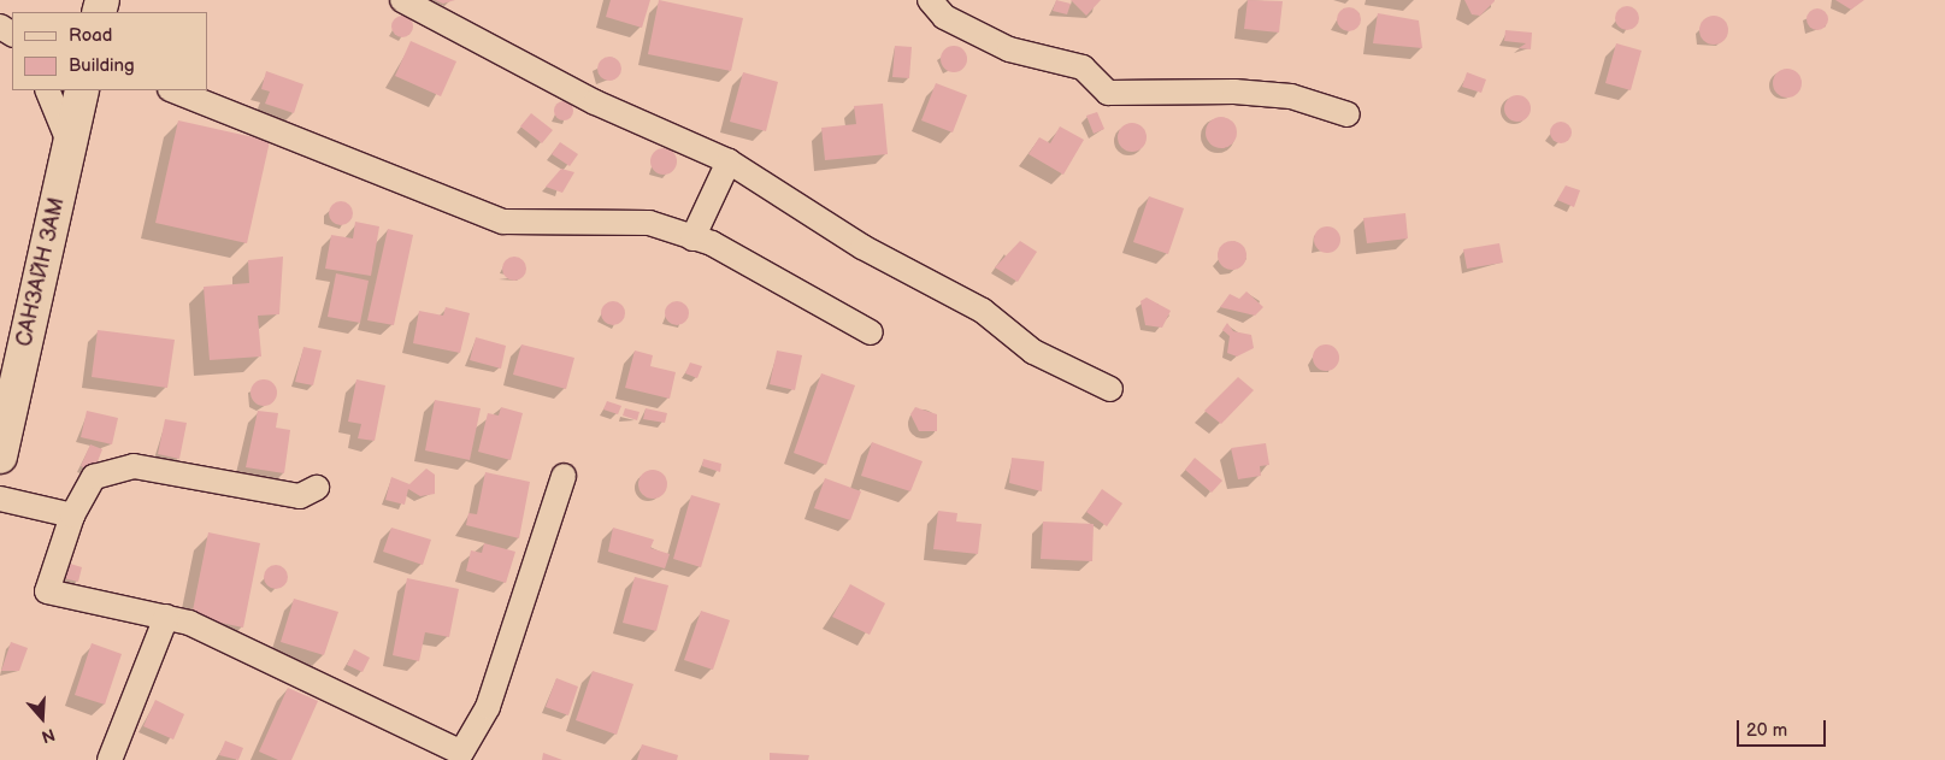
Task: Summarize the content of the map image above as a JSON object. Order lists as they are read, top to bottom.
{
  "streets": {
    "main road": ["САНЗАЙН ЗАМ"]
  },
  "legend": ["Road", "Building"],
  "scale_bar": "20 m",
  "north": "bottom"
}
